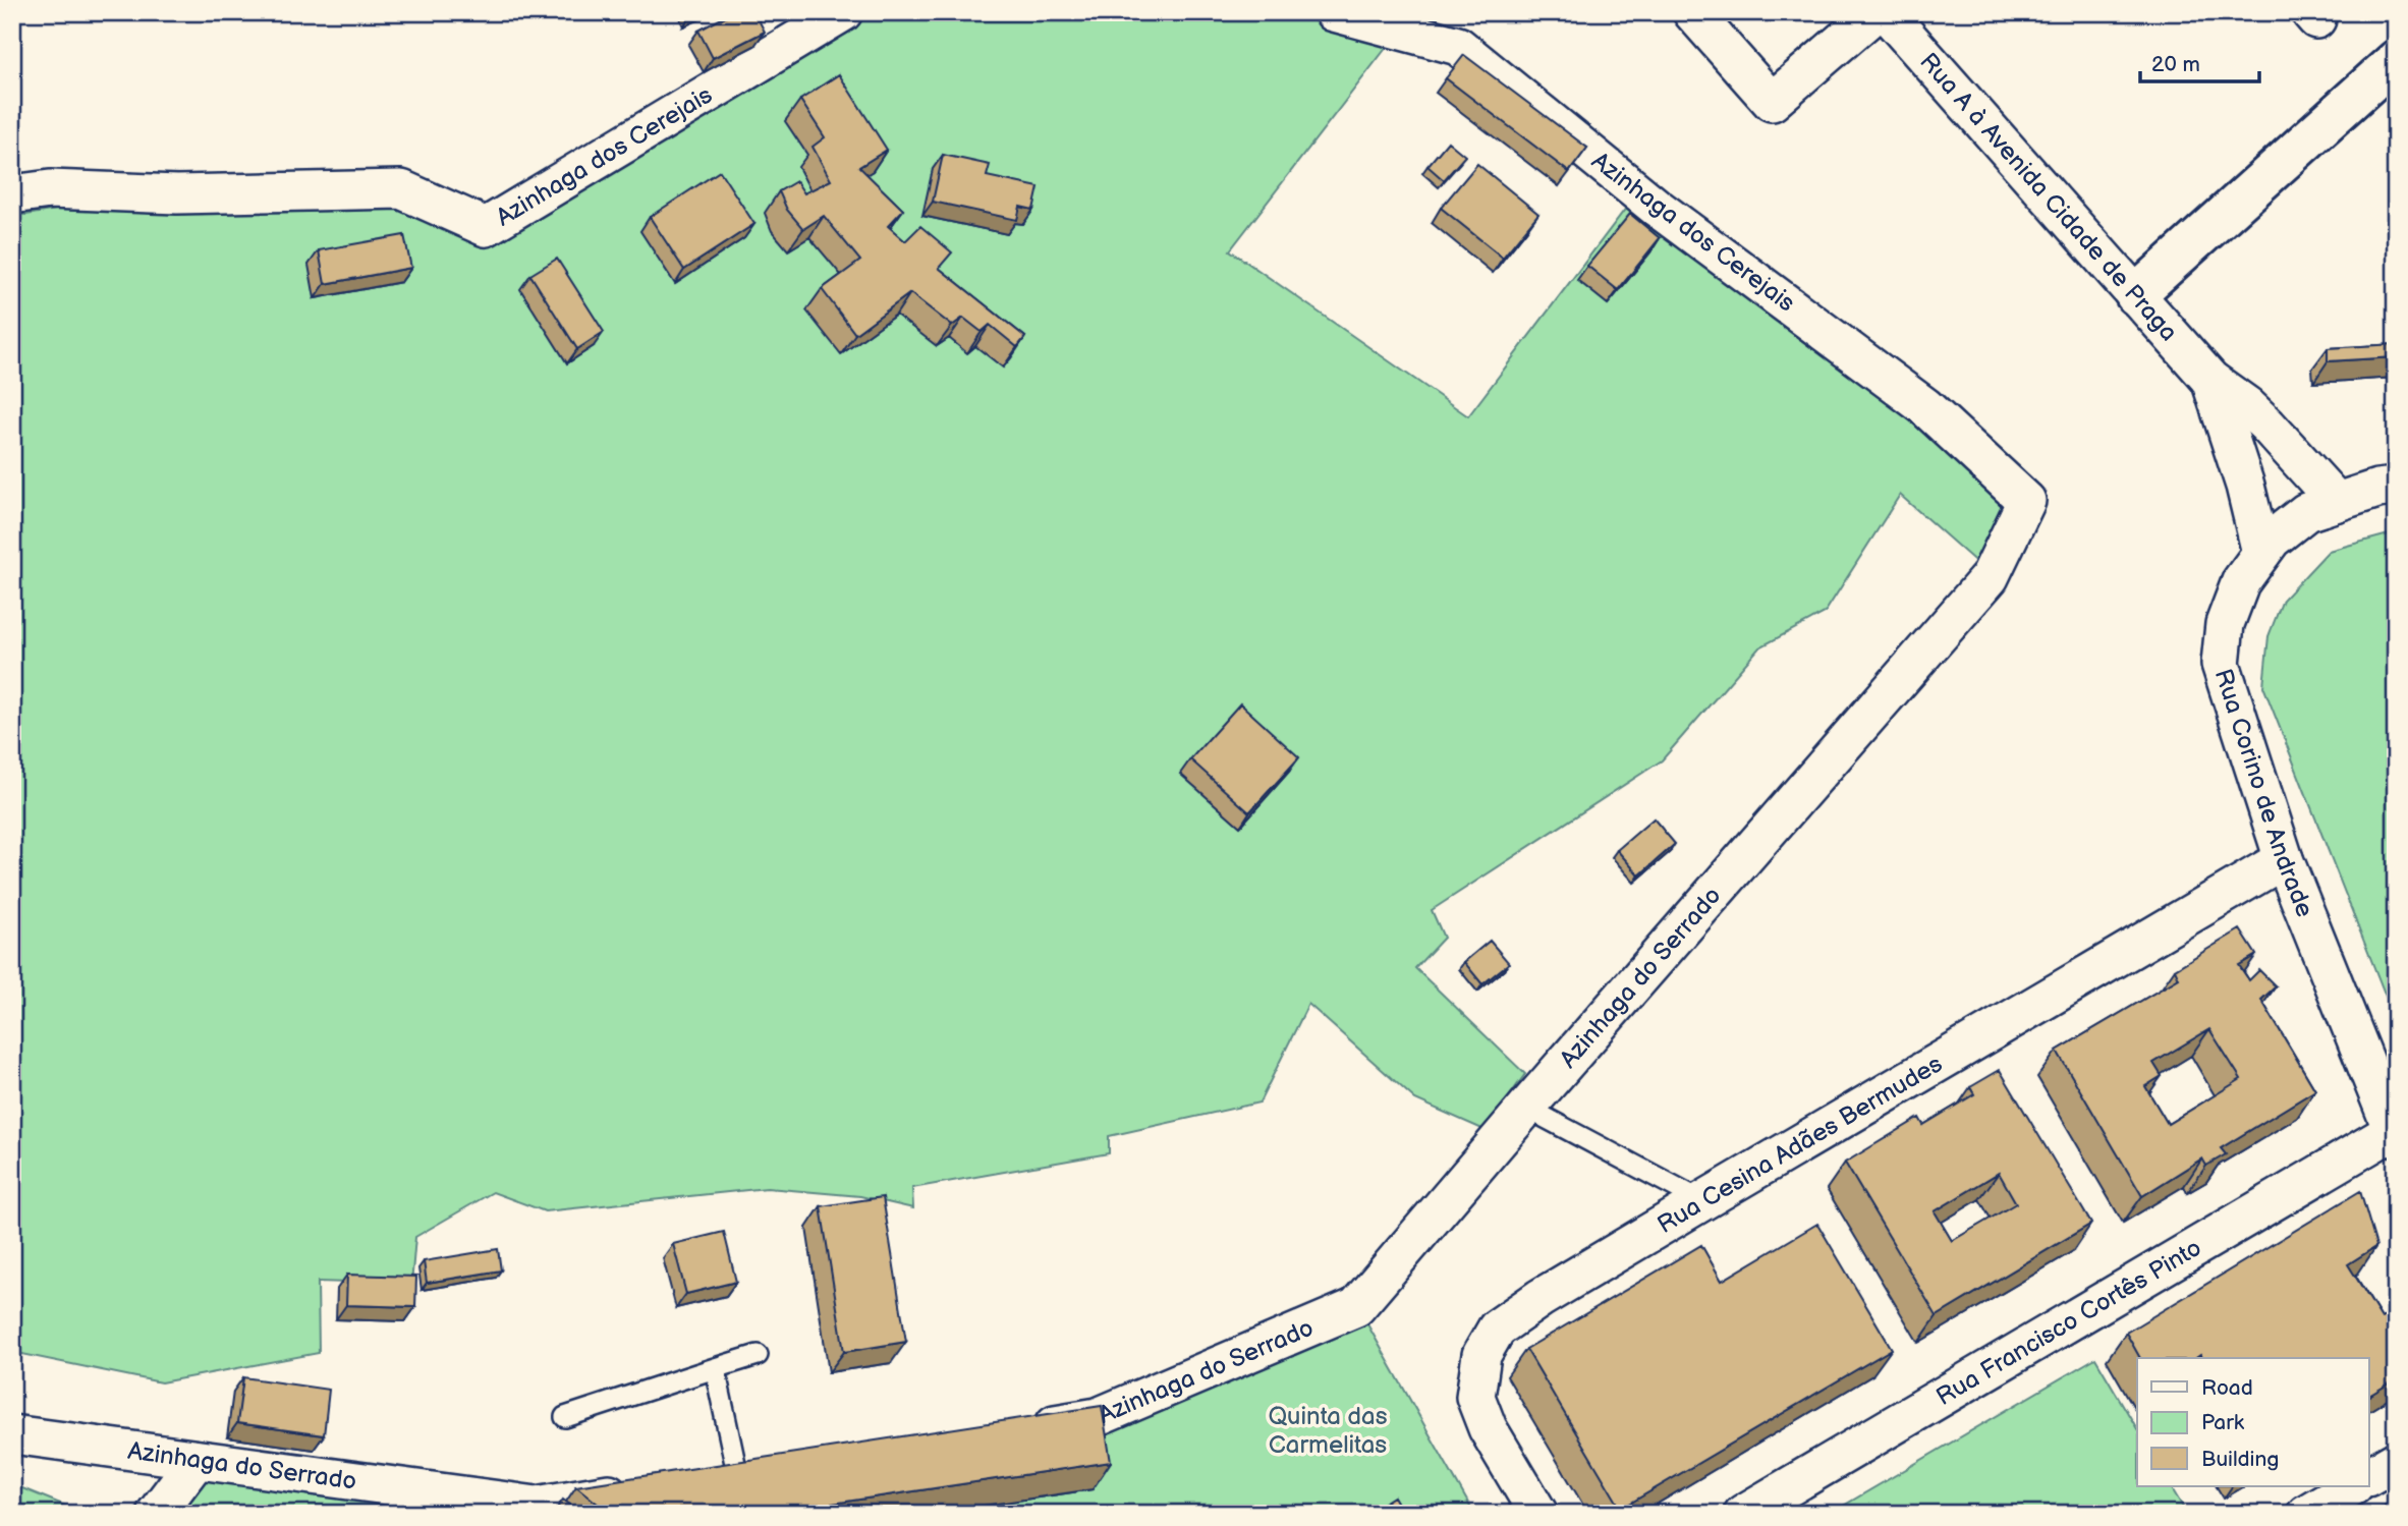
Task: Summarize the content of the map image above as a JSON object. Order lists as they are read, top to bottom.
{
  "streets": {
    "street": [
      "Azinhaga dos Cerejais",
      "Rua A à Avenida Cidade de Praga",
      "Rua Corino de Andrade",
      "Azinhaga do Serrado",
      "Rua Cesina Adães Bermudes",
      "Rua Francisco Cortês Pinto"
    ]
  },
  "crossings": [
    ["Azinhaga dos Cerejais", "Azinhaga do Serrado"],
    ["Rua Corino de Andrade", "Rua Cesina Adães Bermudes"],
    ["Rua Corino de Andrade", "Rua Francisco Cortês Pinto"]
  ],
  "parks": ["Quinta das Carmelitas"],
  "legend": ["Road", "Park", "Building"],
  "scale_bar": "20 m"
}
